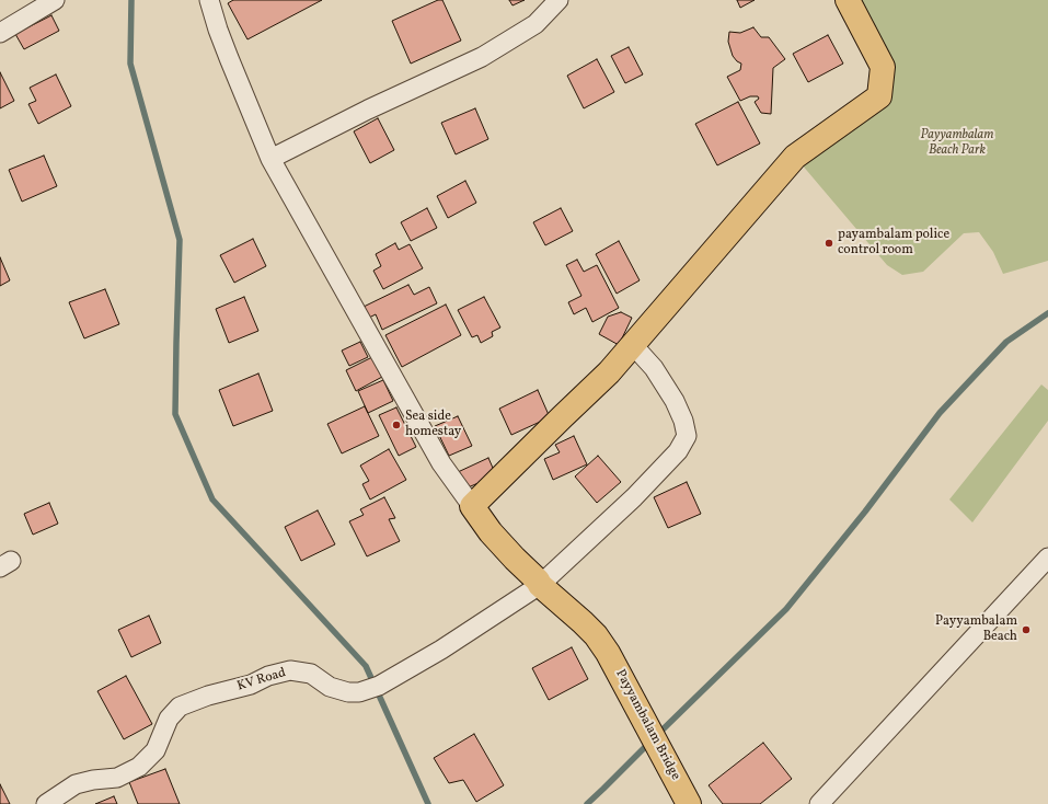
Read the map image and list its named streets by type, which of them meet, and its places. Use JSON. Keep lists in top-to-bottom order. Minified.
{"streets":{"main road":["Payyambalam Bridge"],"street":["KV Road"]},"crossings":[["KV Road","Payyambalam Bridge"]],"parks":["Payyambalam Beach Park"],"places":["payambalam police control room","Sea side homestay","Payyambalam Beach"]}
